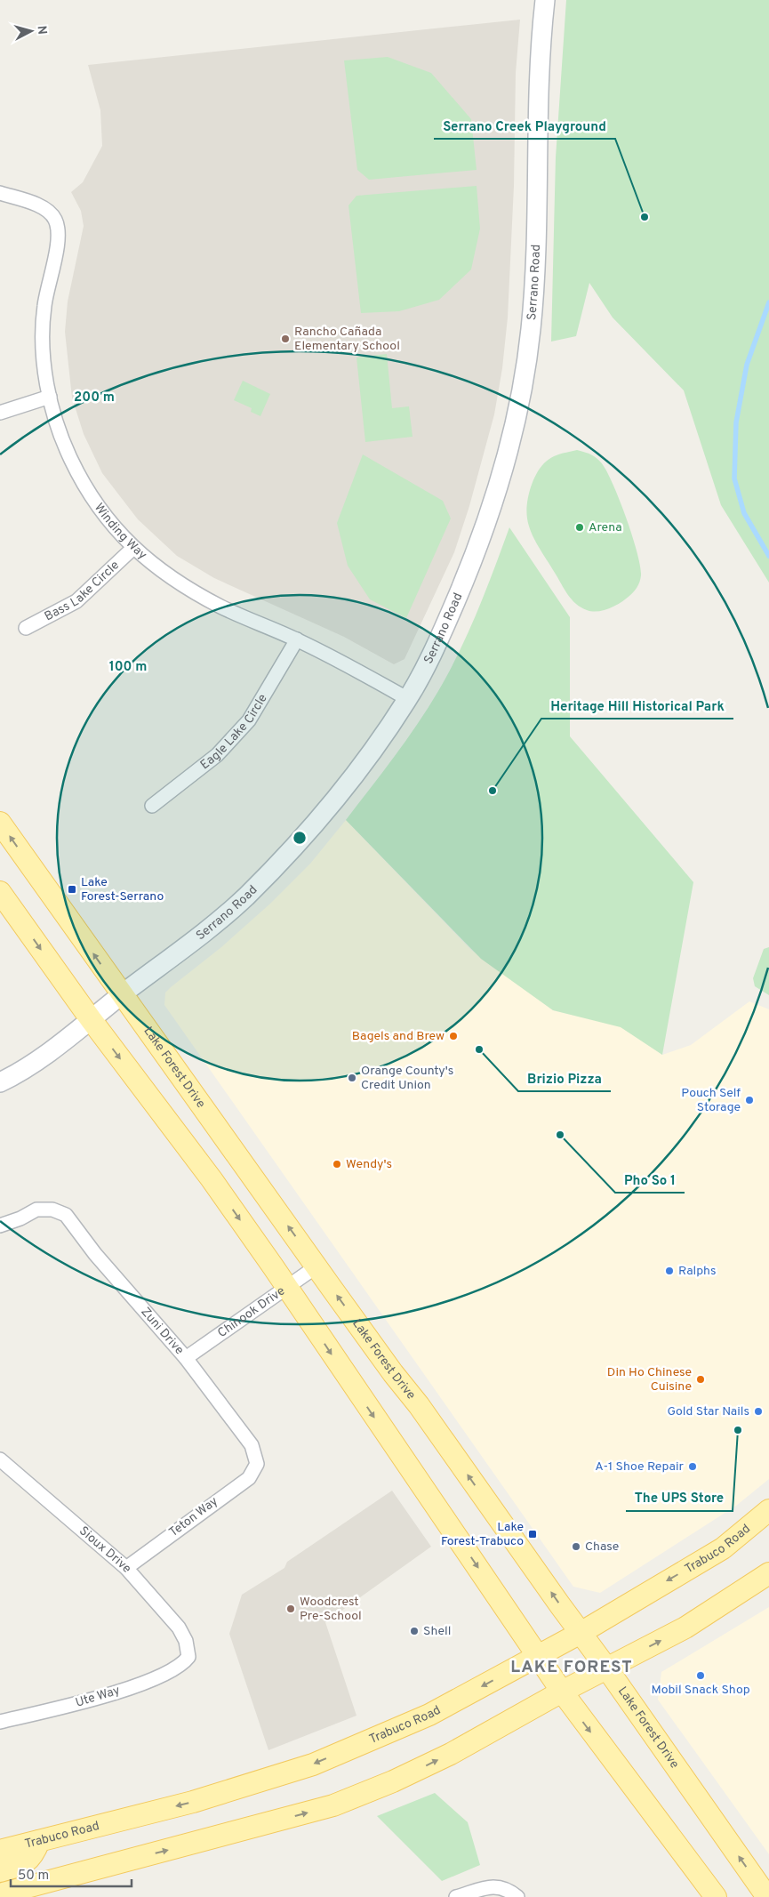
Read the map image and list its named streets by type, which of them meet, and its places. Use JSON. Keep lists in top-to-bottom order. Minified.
{"streets":{"main road":["Lake Forest Drive","Trabuco Road"],"street":["Serrano Road","Winding Way","Bass Lake Circle","Eagle Lake Circle","Chinook Drive","Zuni Drive","Teton Way","Sioux Drive","Ute Way"]},"crossings":[["Serrano Road","Winding Way"],["Serrano Road","Lake Forest Drive"],["Winding Way","Bass Lake Circle"],["Winding Way","Eagle Lake Circle"],["Lake Forest Drive","Chinook Drive"],["Lake Forest Drive","Trabuco Road"],["Chinook Drive","Zuni Drive"],["Zuni Drive","Teton Way"],["Teton Way","Sioux Drive"],["Sioux Drive","Ute Way"]],"districts":["LAKE FOREST"],"places":{"other":["Serrano Creek Playground","Rancho Cañada Elementary School","Arena","Heritage Hill Historical Park","Bagels and Brew","Brizio Pizza","Orange County's Credit Union","Pouch Self Storage","Pho So 1","Wendy's","Ralphs","Din Ho Chinese Cuisine","Gold Star Nails","The UPS Store","A-1 Shoe Repair","Chase","Woodcrest Pre-School","Shell","Mobil Snack Shop"],"transit":["Lake Forest-Serrano","Lake Forest-Trabuco"]},"scale_bar":"50 m","north":"right","rings":["200 m","100 m"]}
